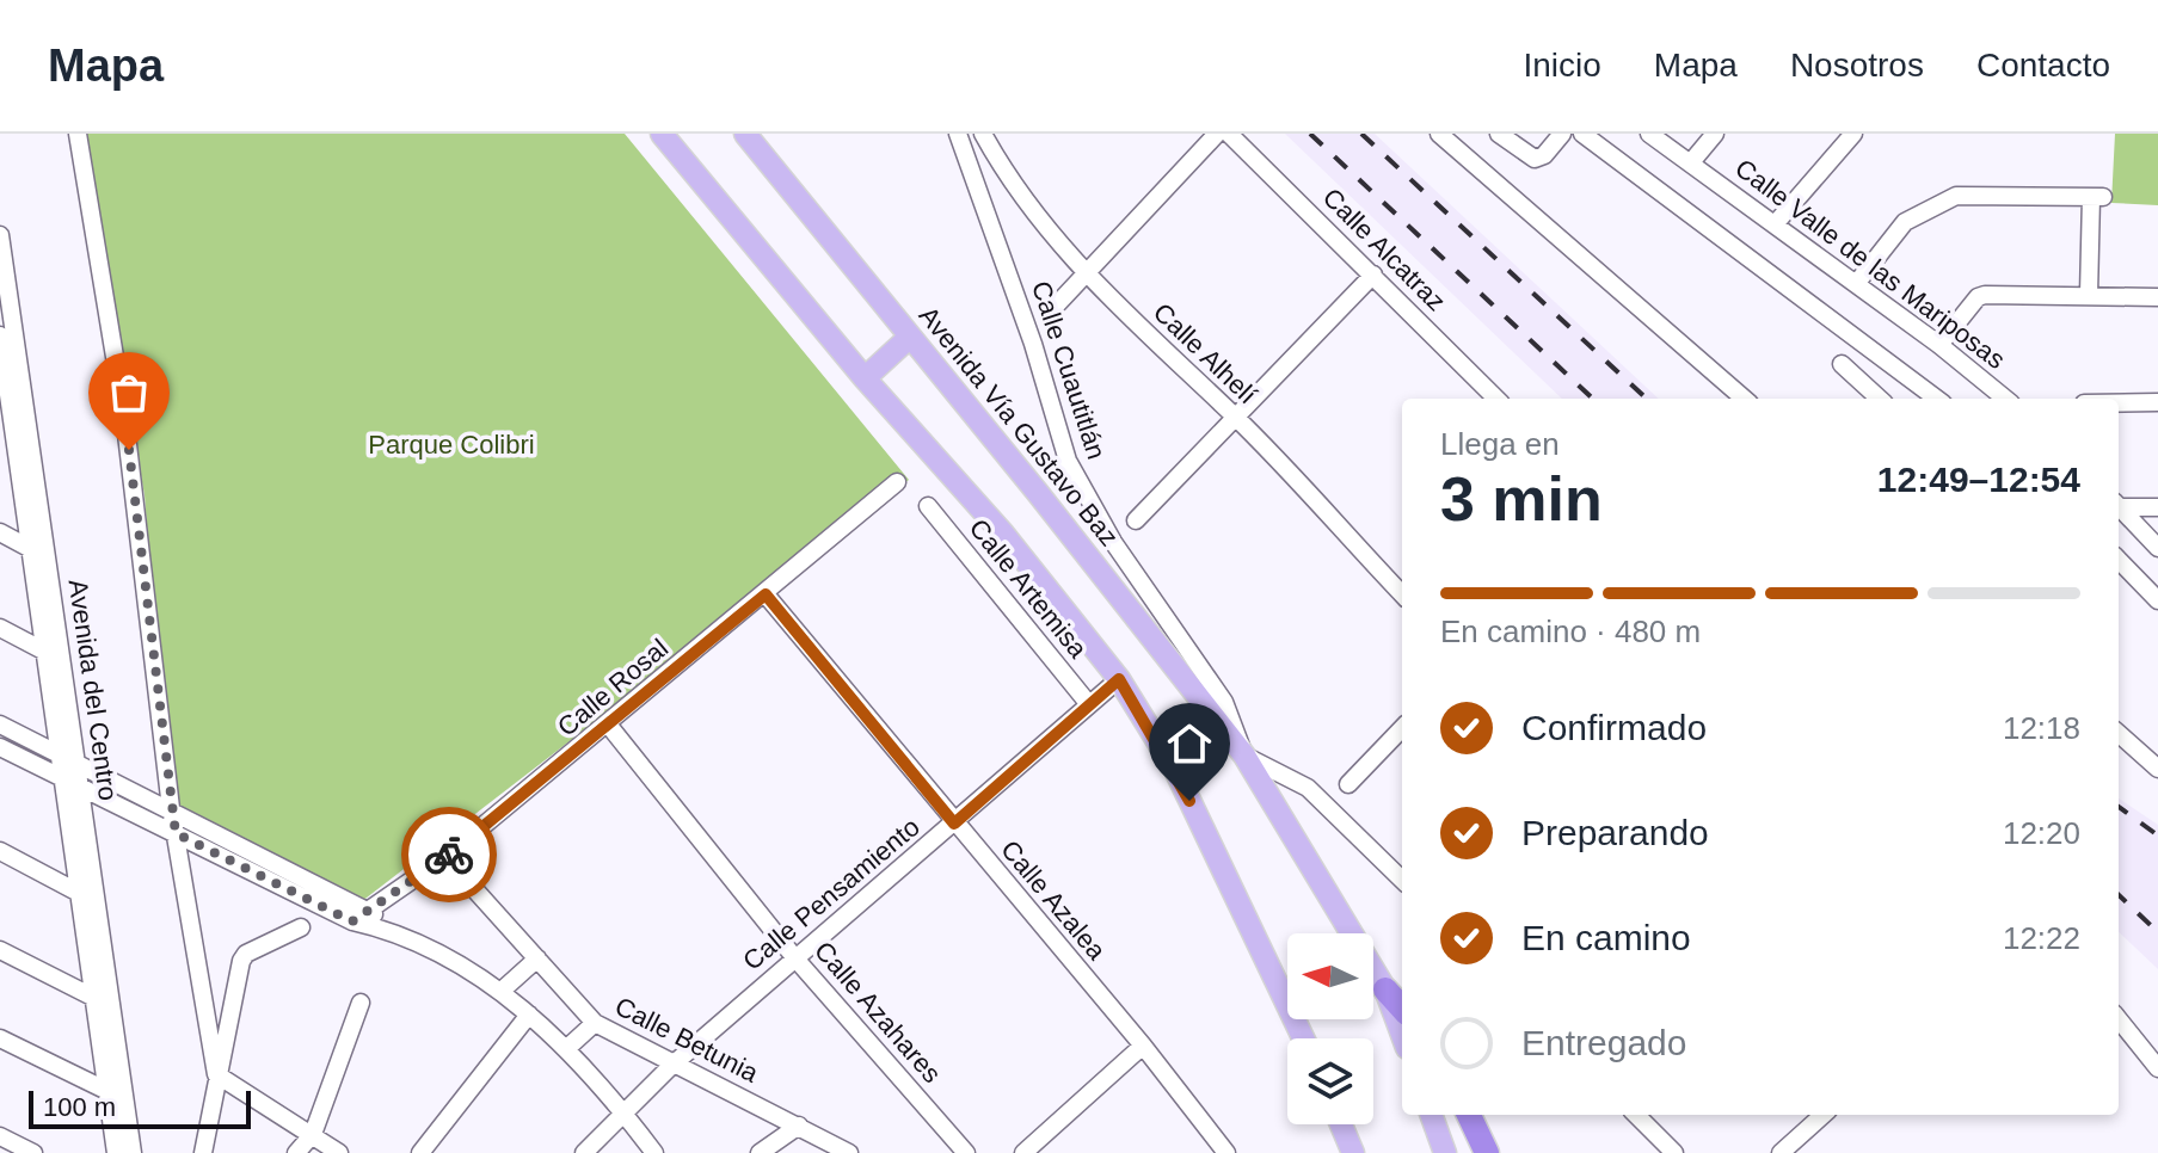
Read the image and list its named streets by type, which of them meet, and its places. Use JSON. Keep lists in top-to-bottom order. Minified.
{"streets":{"main road":["Avenida Vía Gustavo Baz"],"street":["Calle Alcatraz","Calle Valle de las Mariposas","Calle Alhelí","Calle Cuautitlán","Calle Artemisa","Calle Rosal","Avenida del Centro","Calle Pensamiento","Calle Azalea","Calle Azahares","Calle Betunia"]},"crossings":[["Calle Cuautitlán","Avenida Vía Gustavo Baz"],["Calle Artemisa","Calle Pensamiento"],["Calle Rosal","Calle Azalea"],["Calle Rosal","Calle Azahares"],["Calle Rosal","Calle Betunia"],["Calle Pensamiento","Calle Azalea"],["Calle Pensamiento","Calle Azahares"],["Calle Pensamiento","Calle Betunia"]],"parks":["Parque Colibri"],"scale_bar":"100 m","north":"left","page":{"header":"Mapa","nav":["Inicio","Mapa","Nosotros","Contacto"],"heading":["3 min","Llega en","12:49–12:54"],"bar":"En camino · 480 m","list":[["Confirmado","12:18"],["Preparando","12:20"],["En camino","12:22"],"Entregado"],"scale":"100 m"}}
